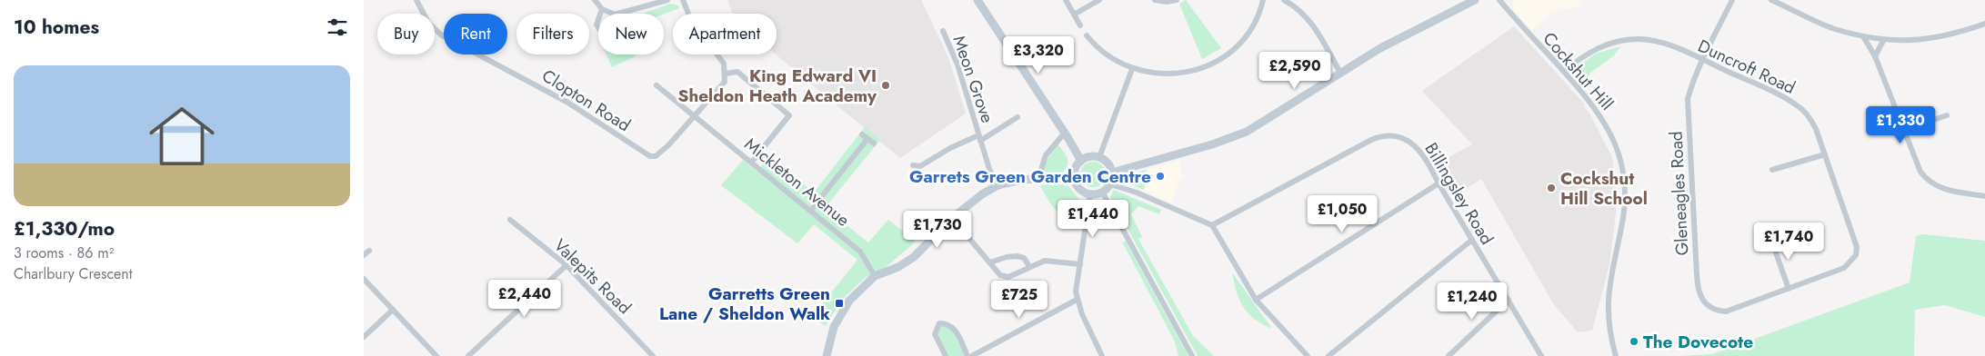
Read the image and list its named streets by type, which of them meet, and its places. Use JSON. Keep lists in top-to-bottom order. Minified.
{"streets":{"street":["Duncroft Road","Cockshut Hill","Meon Grove","Clopton Road","Mickleton Avenue","Billingsley Road","Gleneagles Road","Valepits Road"]},"crossings":[["Duncroft Road","Cockshut Hill"],["Duncroft Road","Gleneagles Road"],["Clopton Road","Mickleton Avenue"]],"places":{"other":["King Edward VI Sheldon Heath Academy","Garrets Green Garden Centre","Cockshut Hill School","The Dovecote"],"transit":["Garretts Green Lane / Sheldon Walk"]},"page":{"heading":"10 homes","chip":["Buy","Rent","Filters","New","Apartment"],"price":["£3,320","£2,590","£1,330","£1,050","£1,440","£1,730","£1,740","£2,440","£725","£1,240"],"list":[{"name":"£1,330/mo","note":"3 rooms · 86 m² · Charlbury Crescent"}]}}
